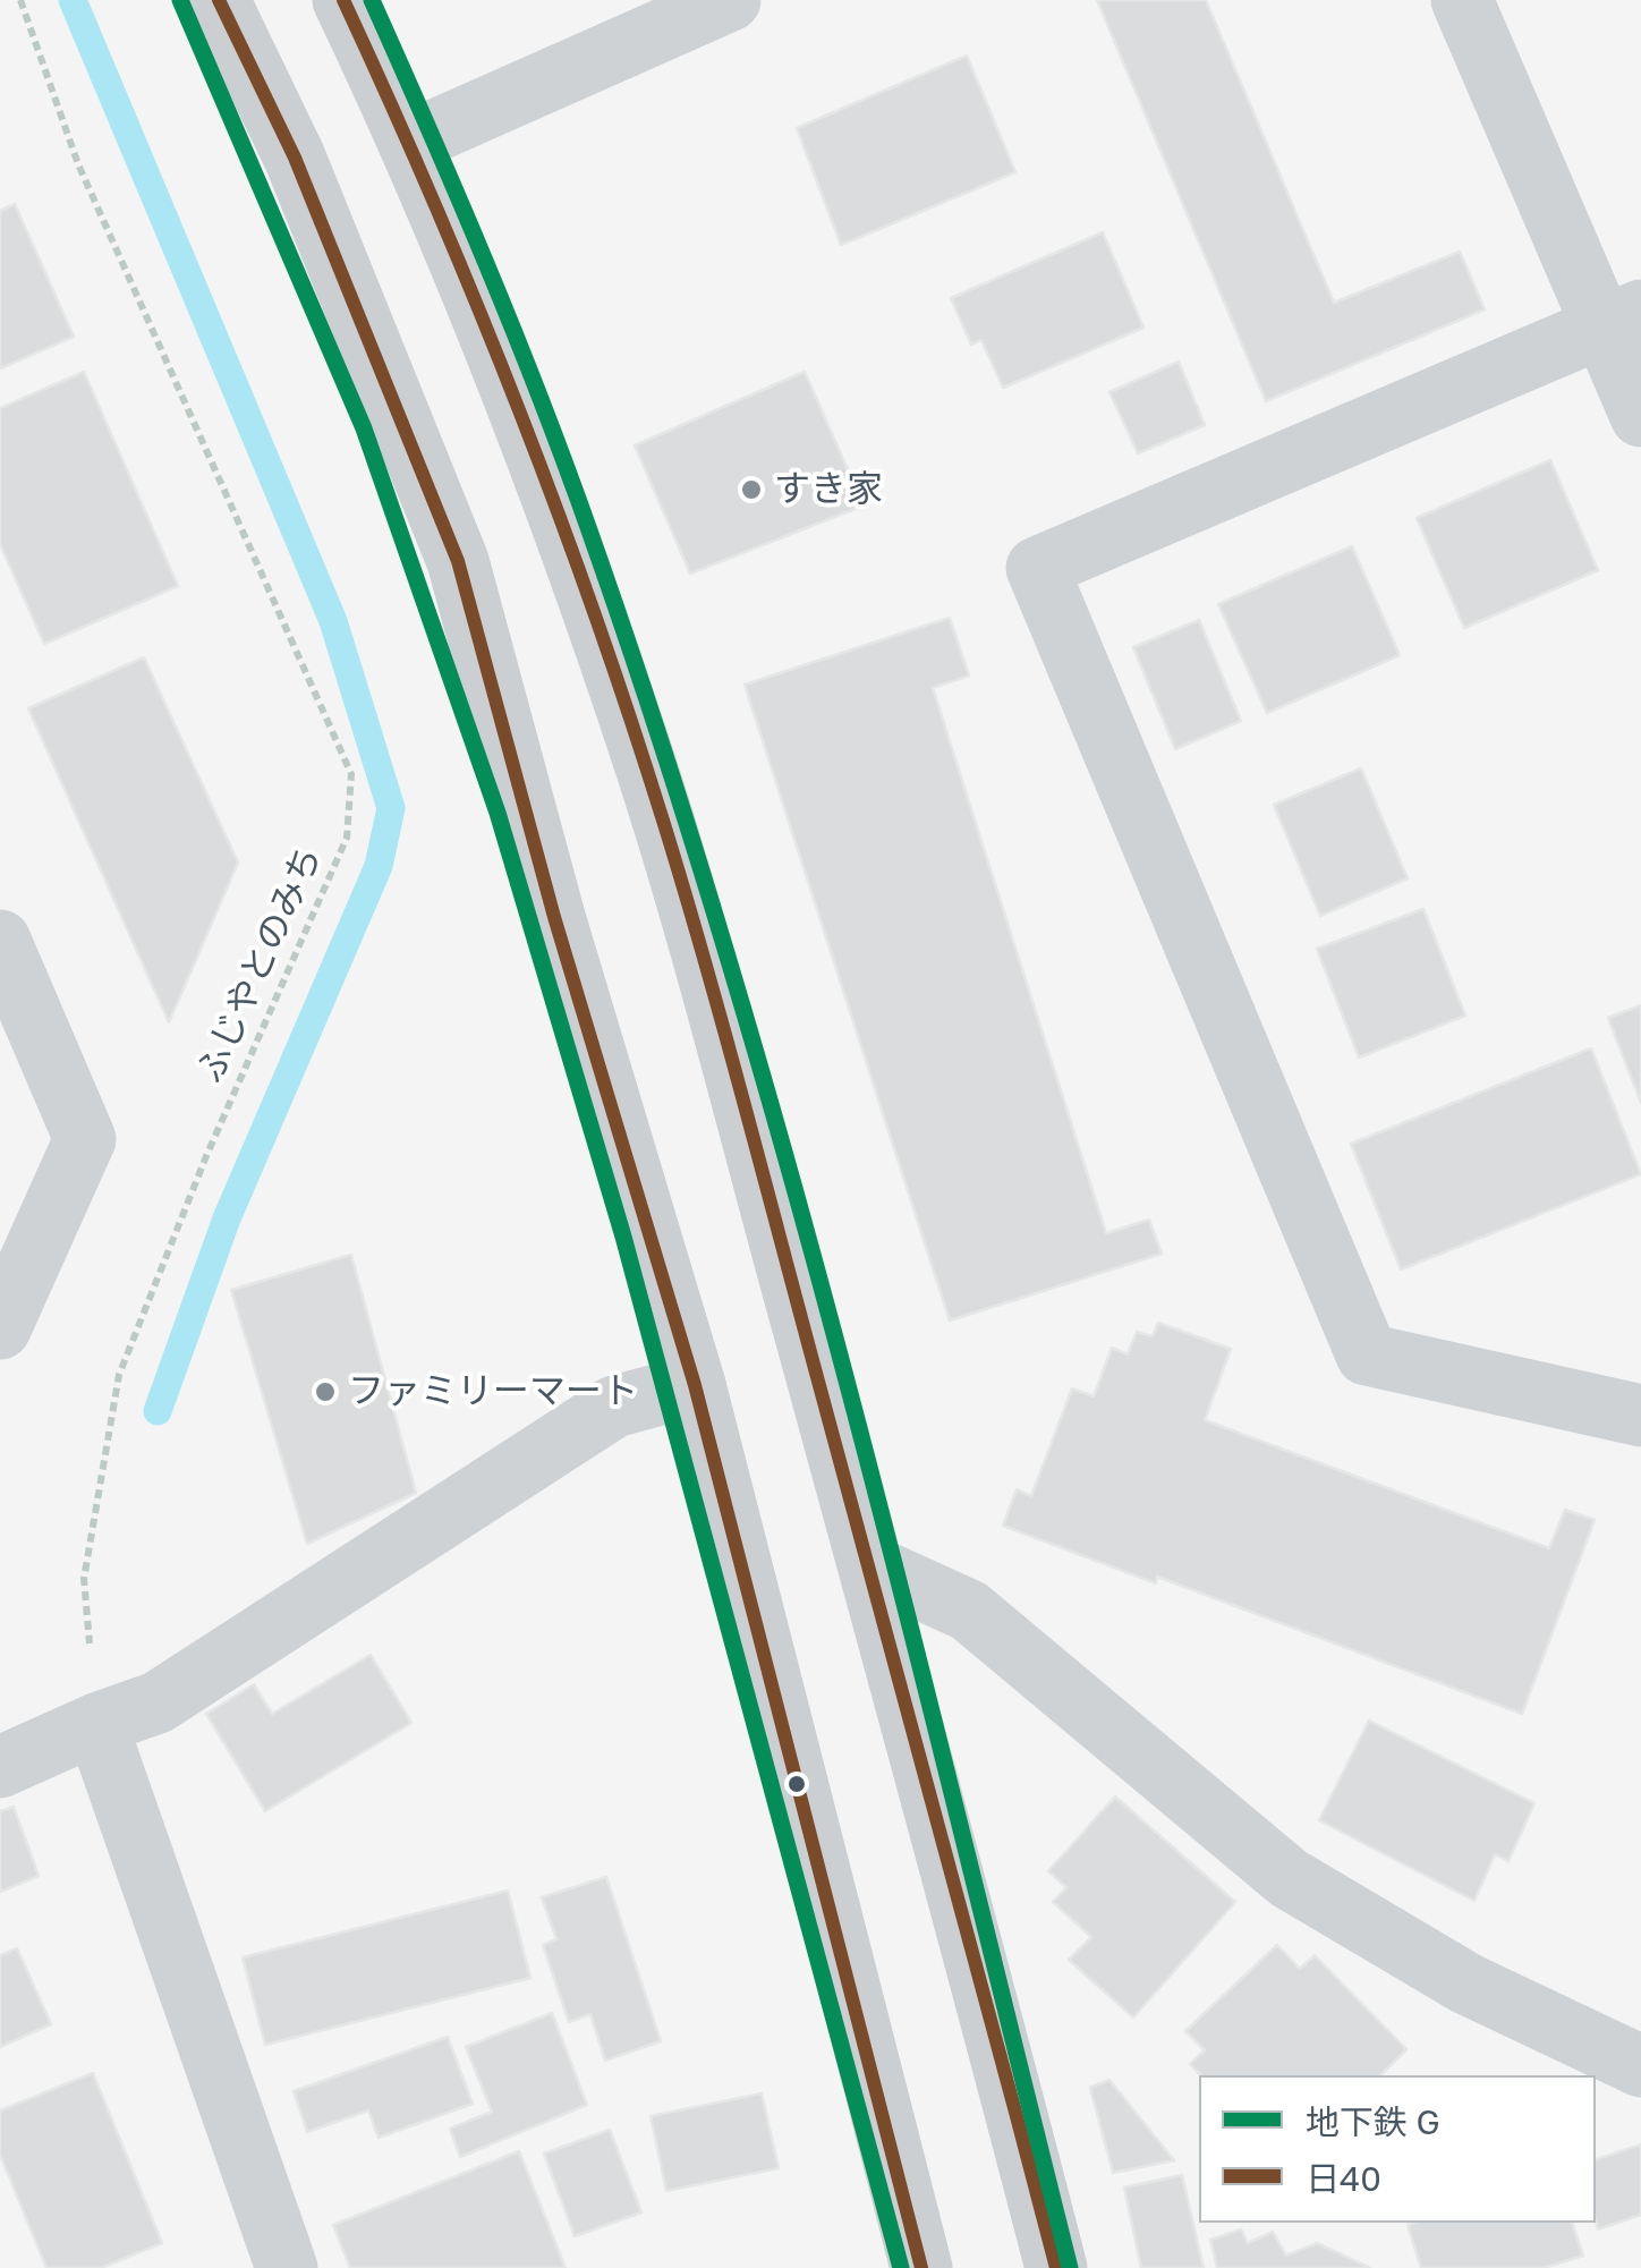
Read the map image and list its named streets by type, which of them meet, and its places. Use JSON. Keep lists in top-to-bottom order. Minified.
{"streets":{"path":["ふじやとのみち"]},"places":["すき家","ファミリーマート"],"lines":["metro line G","transit line 日40"],"legend":["地下鉄 G","日40"]}
